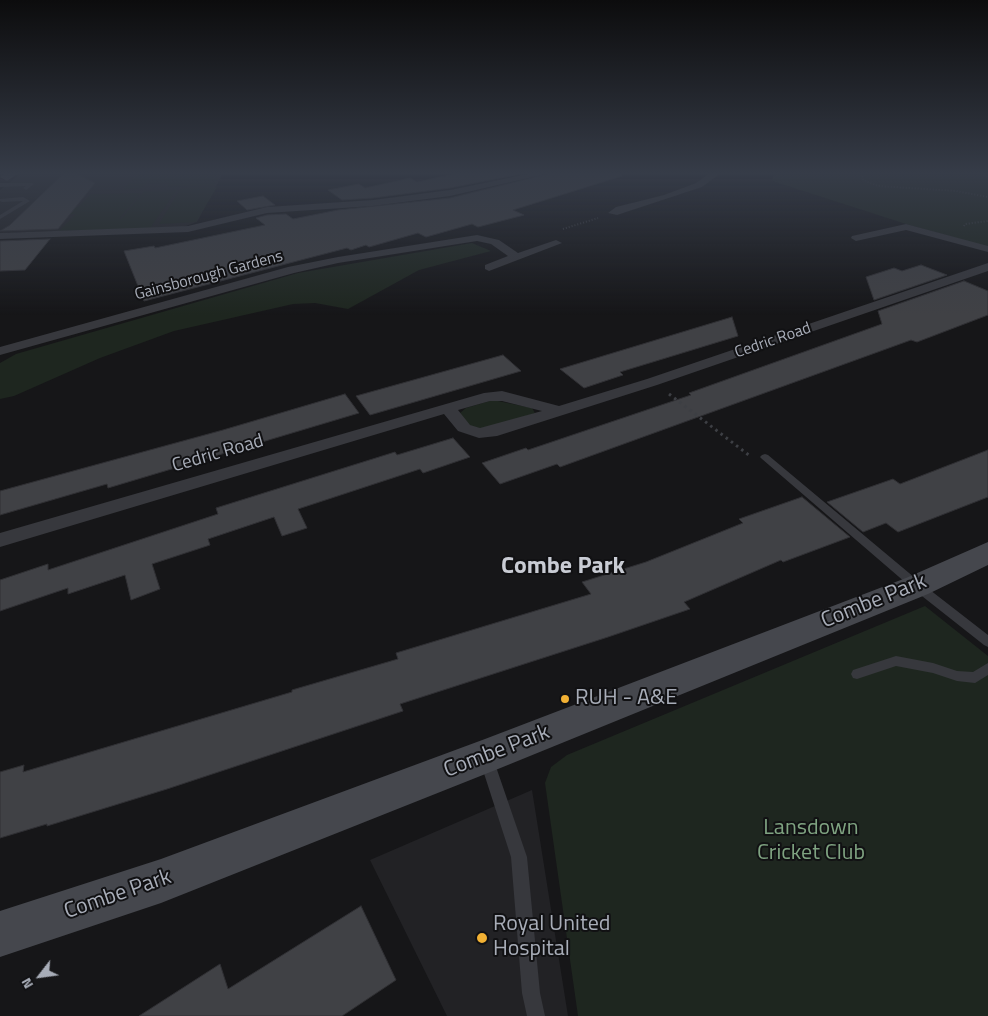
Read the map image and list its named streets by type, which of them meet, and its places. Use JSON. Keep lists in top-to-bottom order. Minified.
{"streets":{"street":["Gainsborough Gardens","Cedric Road","Combe Park"]},"districts":["Combe Park"],"parks":["Lansdown Cricket Club"],"places":["RUH - A&E","Royal United Hospital"],"north":"bottom left"}
